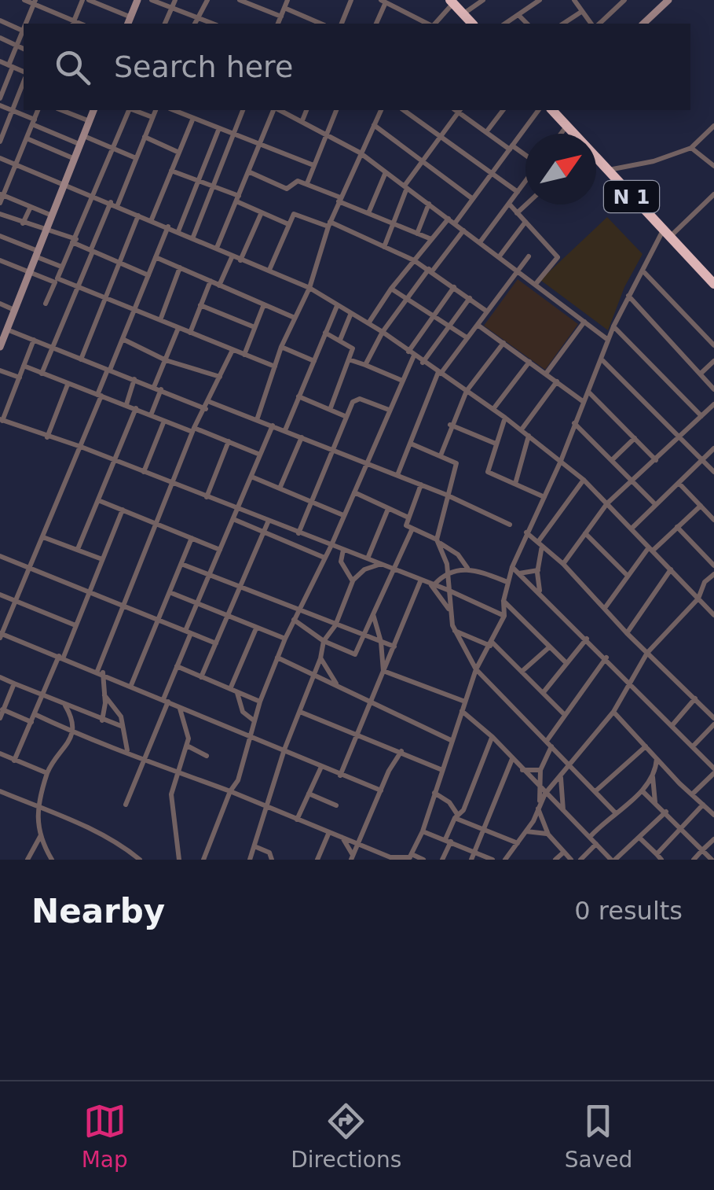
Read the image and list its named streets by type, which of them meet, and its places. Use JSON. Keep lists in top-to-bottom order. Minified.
{"streets":{"highway":["N 1"]},"north":"top right","page":{"search":"Search here","heading":["Nearby","0 results"],"nav":["Map","Directions","Saved"]}}
